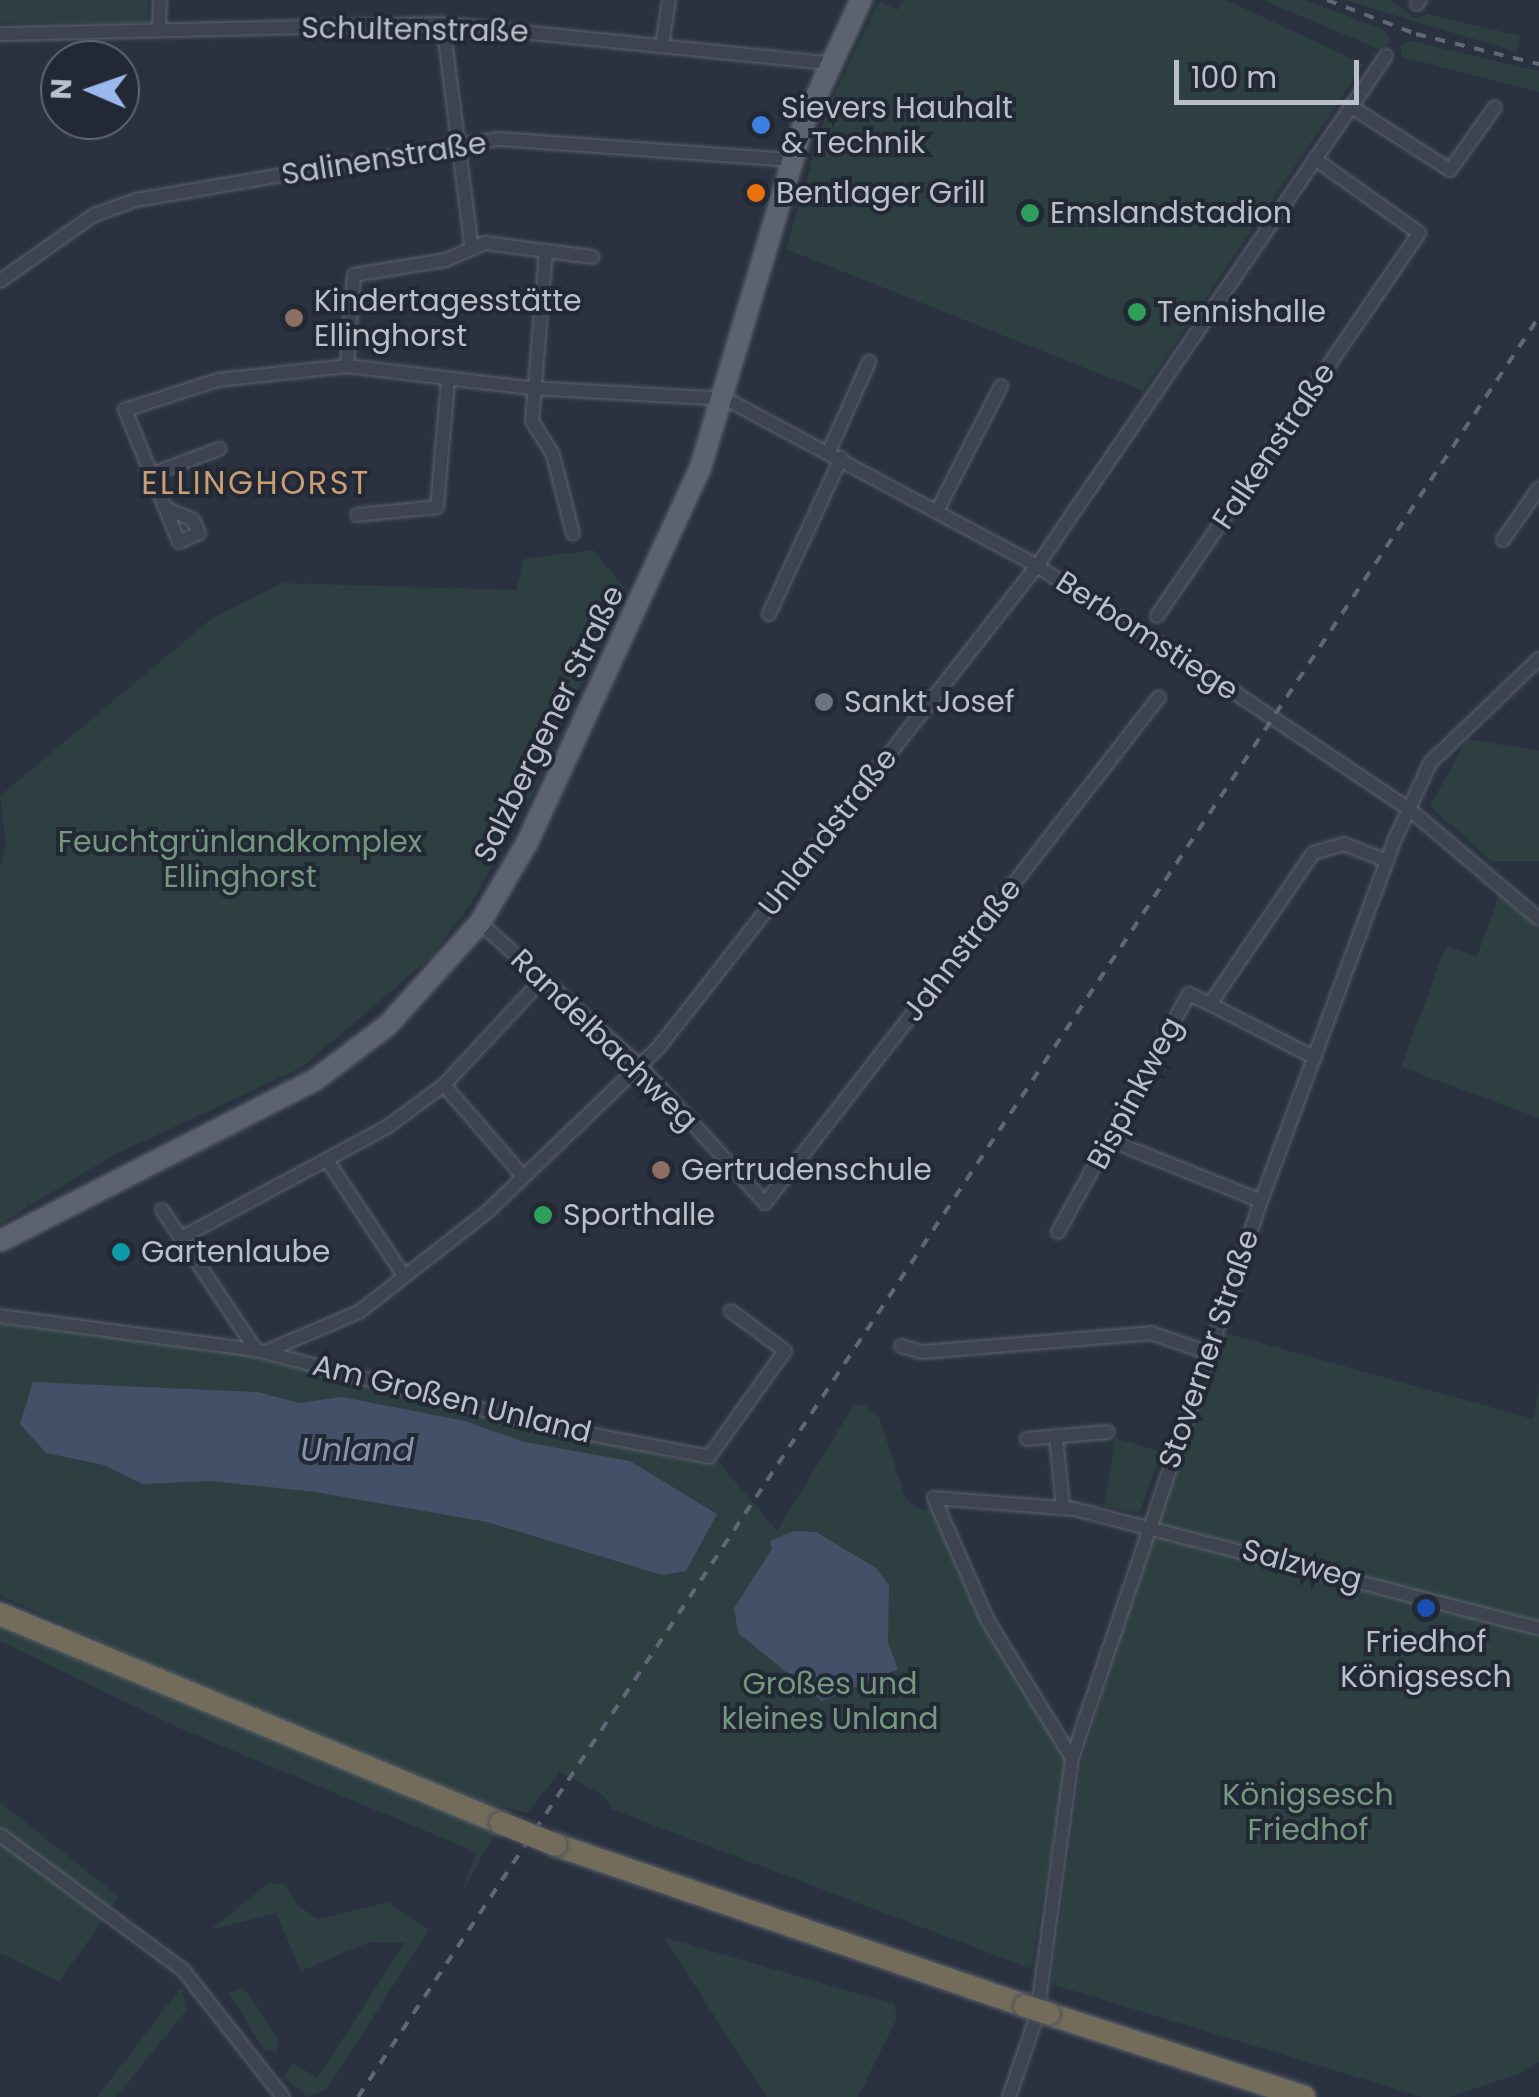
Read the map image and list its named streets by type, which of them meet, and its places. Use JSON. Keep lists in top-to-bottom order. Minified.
{"streets":{"main road":["Salzbergener Straße"],"street":["Schultenstraße","Salinenstraße","Falkenstraße","Berbomstiege","Unlandstraße","Jahnstraße","Randelbachweg","Bispinkweg","Stoverner Straße","Am Großen Unland","Salzweg"]},"crossings":[["Schultenstraße","Salzbergener Straße"],["Salinenstraße","Salzbergener Straße"],["Falkenstraße","Unlandstraße"],["Berbomstiege","Salzbergener Straße"],["Berbomstiege","Unlandstraße"],["Berbomstiege","Stoverner Straße"],["Salzbergener Straße","Randelbachweg"],["Unlandstraße","Randelbachweg"],["Unlandstraße","Am Großen Unland"],["Jahnstraße","Randelbachweg"],["Bispinkweg","Stoverner Straße"],["Stoverner Straße","Salzweg"]],"districts":["ELLINGHORST"],"water":["Unland"],"parks":["Feuchtgrünlandkomplex Ellinghorst","Großes und kleines Unland","Königsesch Friedhof"],"places":["Sievers Hauhalt & Technik","Bentlager Grill","Emslandstadion","Tennishalle","Kindertagesstätte Ellinghorst","Sankt Josef","Gertrudenschule","Sporthalle","Gartenlaube","Friedhof Königsesch"],"scale_bar":"100 m","north":"left"}
